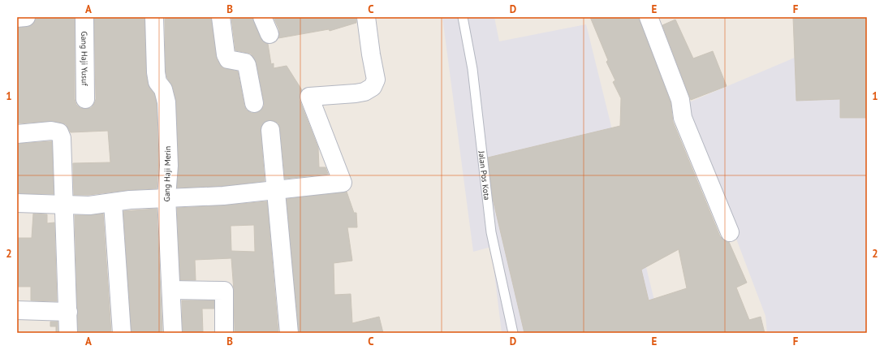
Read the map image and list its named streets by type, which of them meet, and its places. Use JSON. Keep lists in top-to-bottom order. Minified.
{"streets":{"street":["Gang Haji Yusuf","Gang Haji Merin"],"lane":["Jalan Pos Kota"]},"grid":{"columns":["A","B","C","D","E","F"],"rows":["1","2"]}}
